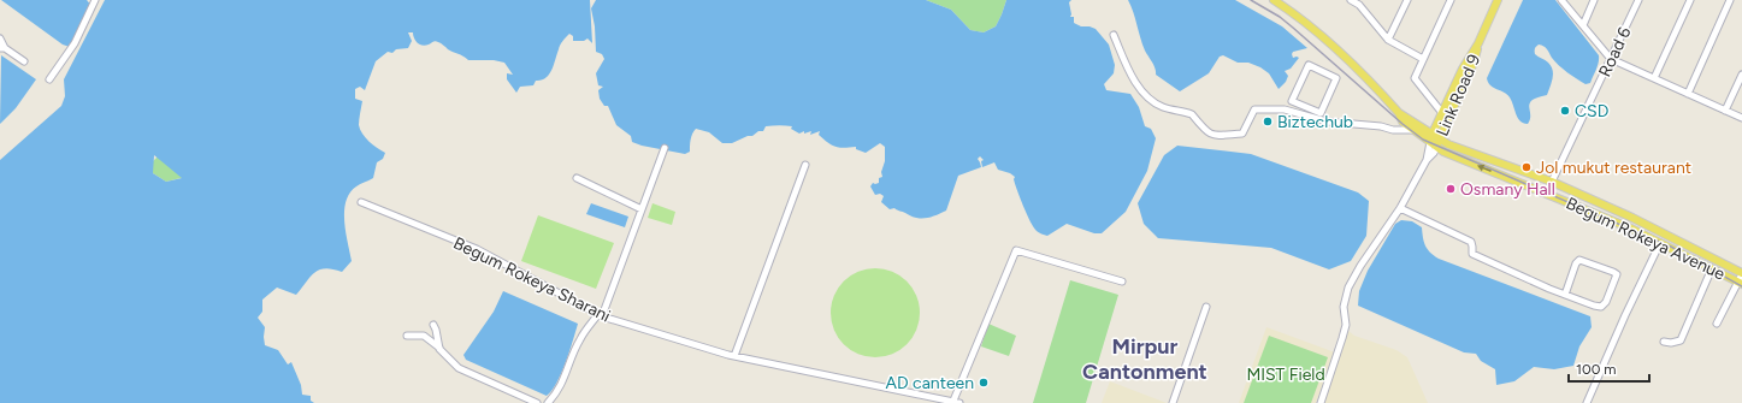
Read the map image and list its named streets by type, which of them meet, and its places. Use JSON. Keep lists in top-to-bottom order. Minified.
{"streets":{"main road":["Link Road 9","Begum Rokeya Avenue"],"street":["Road 6","Begum Rokeya Sharani"]},"crossings":[["Road 6","Begum Rokeya Avenue"],["Link Road 9","Begum Rokeya Avenue"]],"districts":["Mirpur Cantonment"],"parks":["MIST Field"],"places":["CSD","Biztechub","Jol mukut restaurant","Osmany Hall","AD canteen"],"scale_bar":"100 m"}
